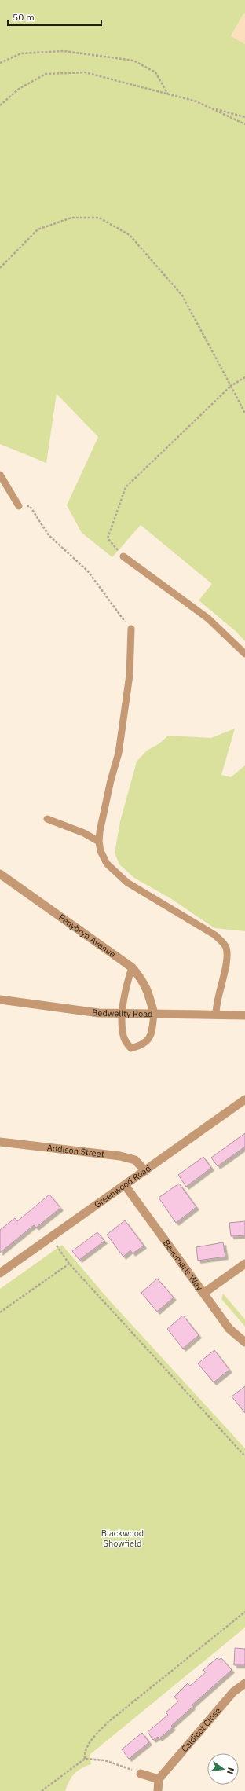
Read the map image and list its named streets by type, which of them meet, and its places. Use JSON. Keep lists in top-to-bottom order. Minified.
{"streets":{"street":["Penybryn Avenue","Bedwellty Road","Addison Street","Greenwood Road","Beaumaris Way","Caldicot Close"]},"crossings":[["Penybryn Avenue","Bedwellty Road"],["Addison Street","Greenwood Road"],["Greenwood Road","Beaumaris Way"]],"parks":["Blackwood Showfield"],"scale_bar":"50 m","north":"right"}
